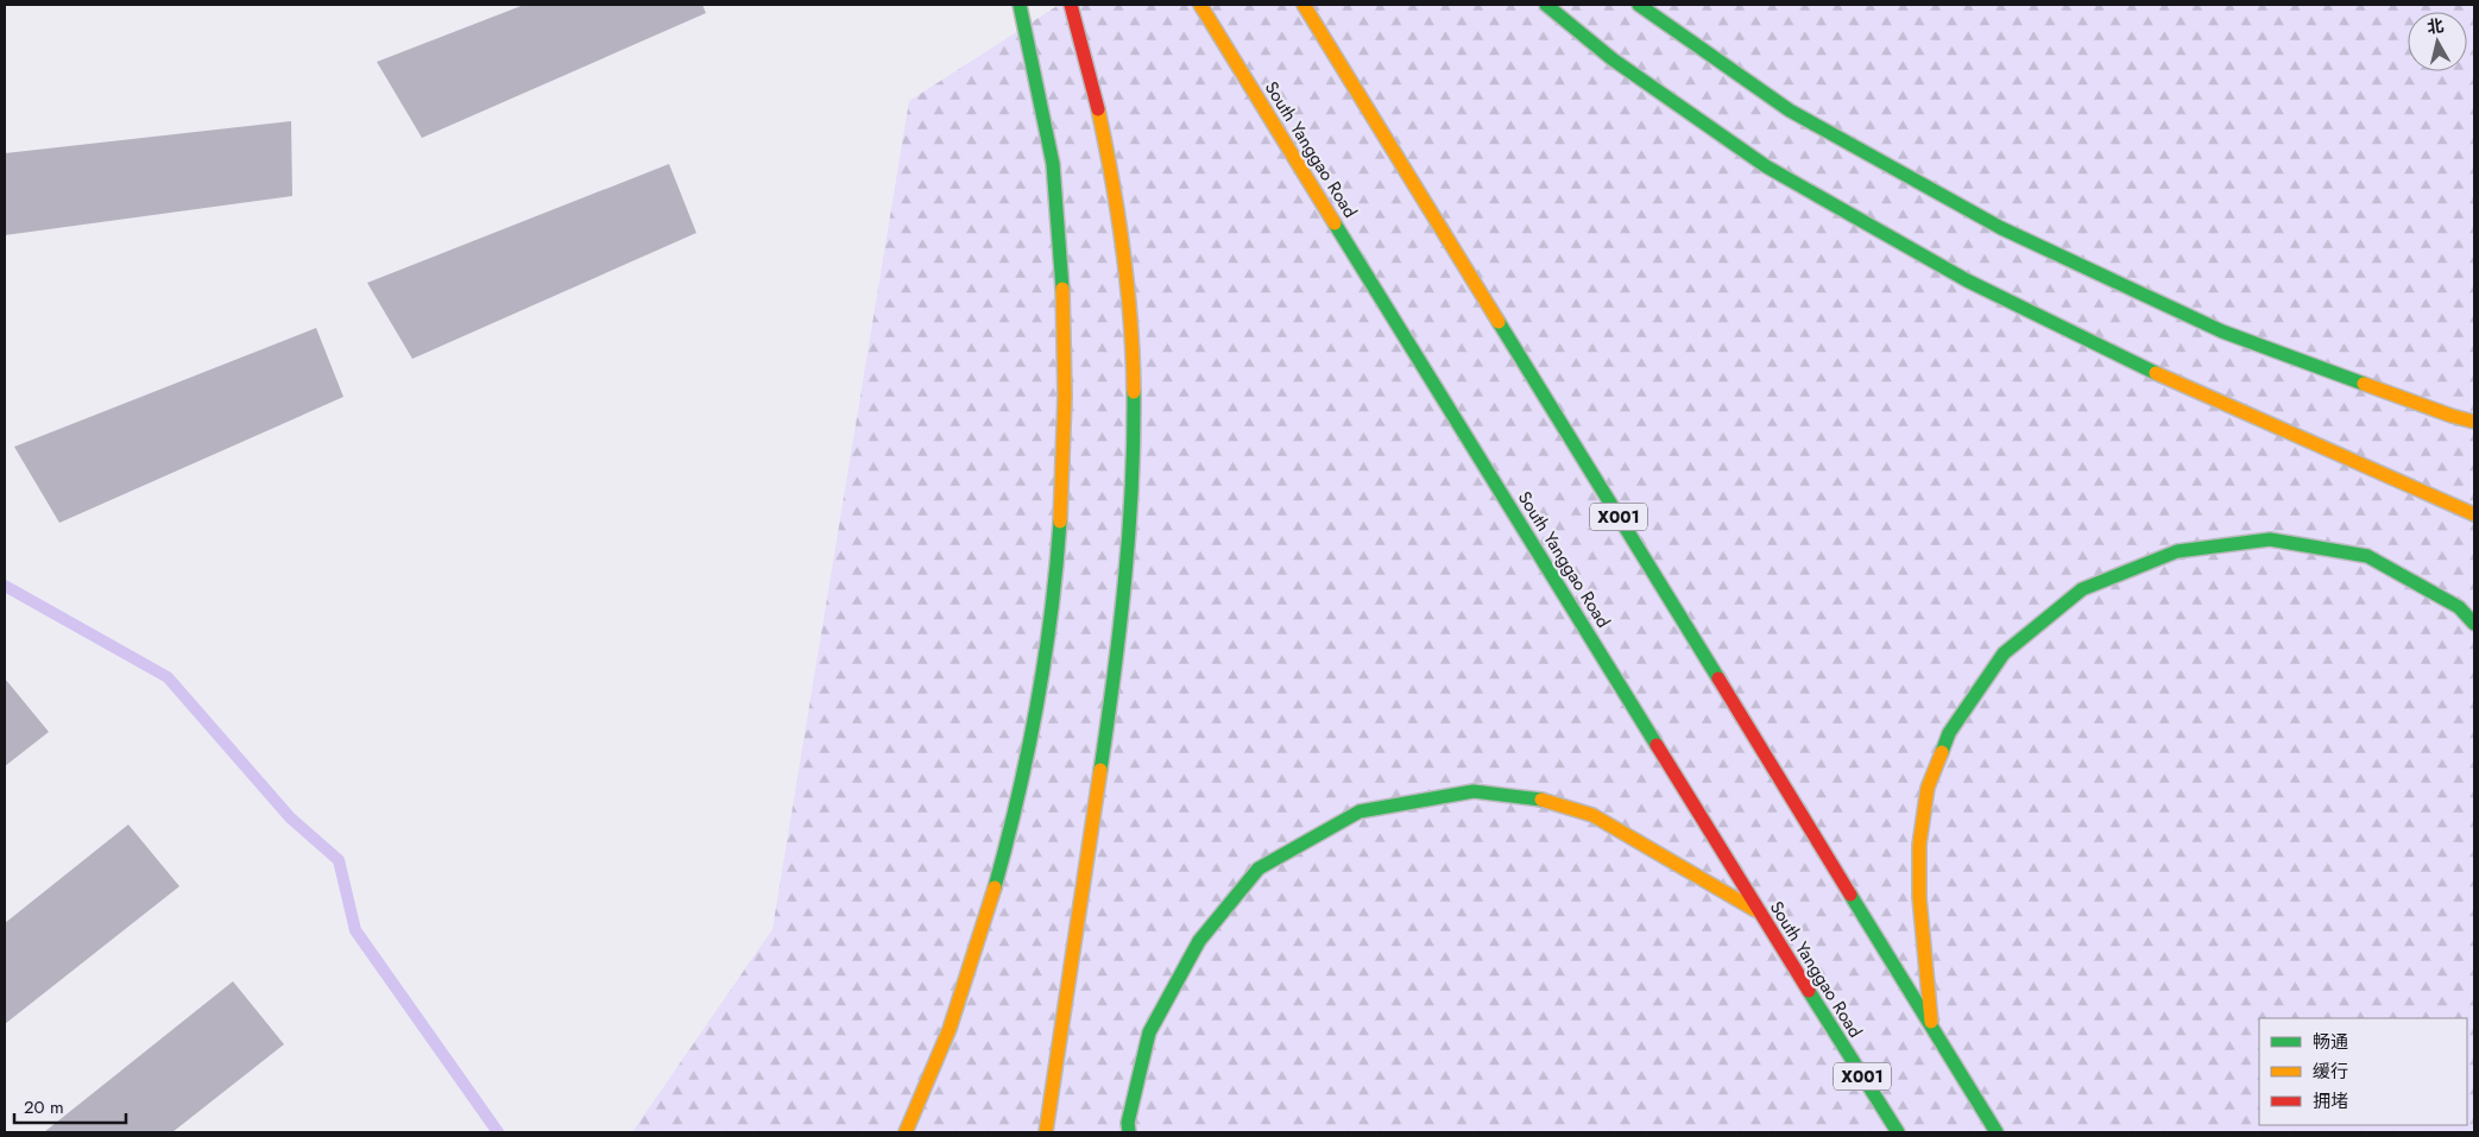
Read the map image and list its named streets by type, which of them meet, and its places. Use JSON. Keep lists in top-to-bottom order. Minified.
{"streets":{"highway":["South Yanggao Road","X001"]},"legend":["畅通","缓行","拥堵"],"scale_bar":"20 m","north":"top"}
